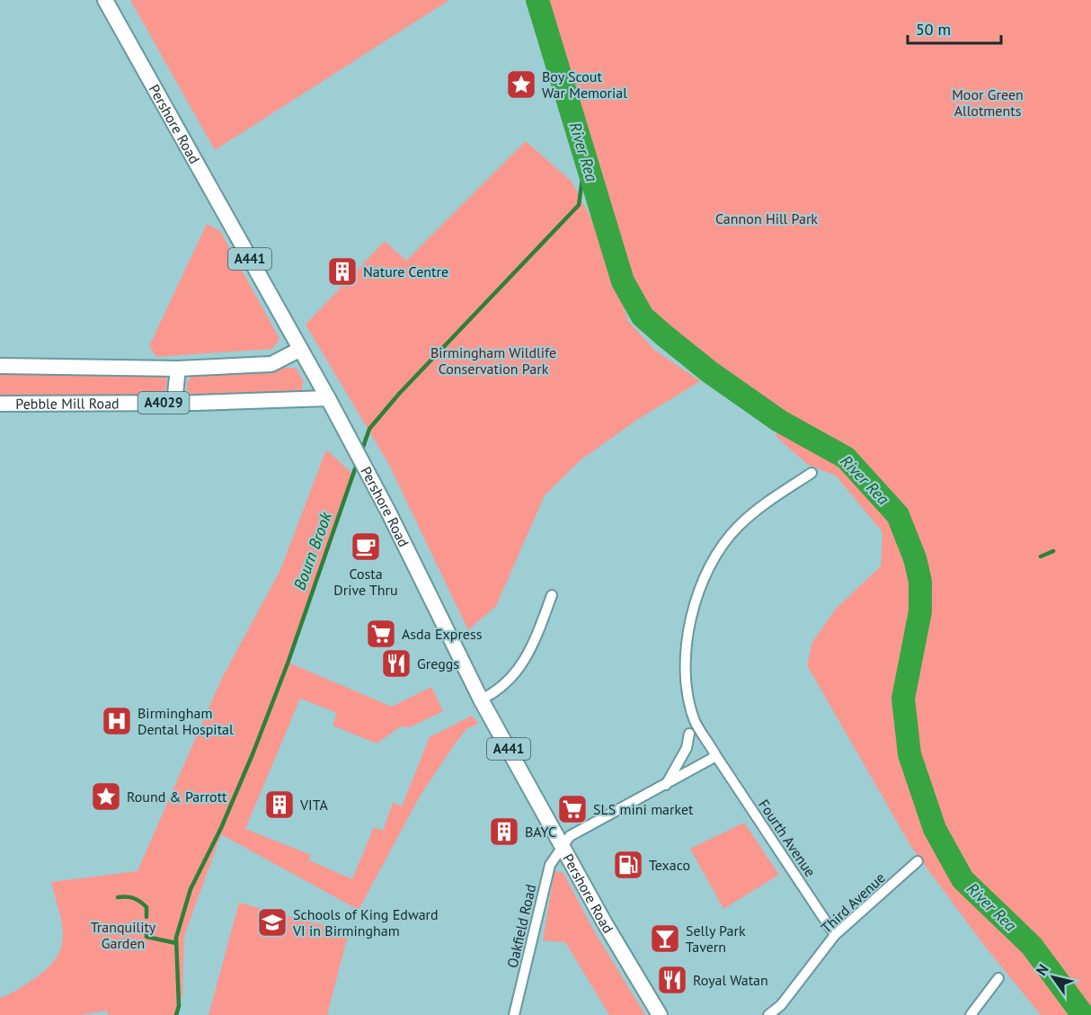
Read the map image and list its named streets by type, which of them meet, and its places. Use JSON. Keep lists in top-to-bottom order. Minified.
{"streets":{"main road":["Pershore Road","A441","A4029","Pebble Mill Road"],"street":["Fourth Avenue","Third Avenue","Oakfield Road"]},"crossings":[["Pershore Road","Pebble Mill Road"],["Pershore Road","Oakfield Road"],["Fourth Avenue","Third Avenue"]],"water":["River Rea","Bourn Brook"],"parks":["Moor Green Allotments","Cannon Hill Park","Birmingham Wildlife Conservation Park","Tranquility Garden"],"places":{"place":["Boy Scout War Memorial","Round & Parrott"],"building":["Nature Centre","VITA","BAYC"],"cafe":["Costa Drive Thru"],"supermarket":["Asda Express","SLS mini market"],"restaurant":["Greggs","Royal Watan"],"hospital":["Birmingham Dental Hospital"],"fuel station":["Texaco"],"school or university":["Schools of King Edward VI in Birmingham"],"bar":["Selly Park Tavern"]},"scale_bar":"50 m","north":"top left"}
